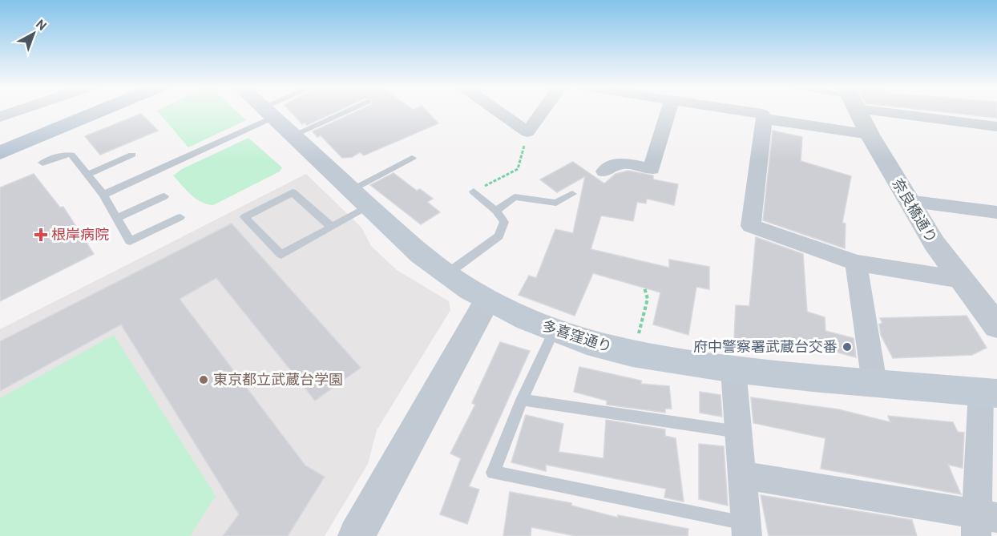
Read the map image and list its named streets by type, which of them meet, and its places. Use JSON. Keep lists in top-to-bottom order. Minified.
{"streets":{"main road":["多喜窪通り"],"street":["奈良橋通り"]},"places":{"health":["根岸病院"],"other":["府中警察署武蔵台交番","東京都立武蔵台学園"]},"north":"top right"}
